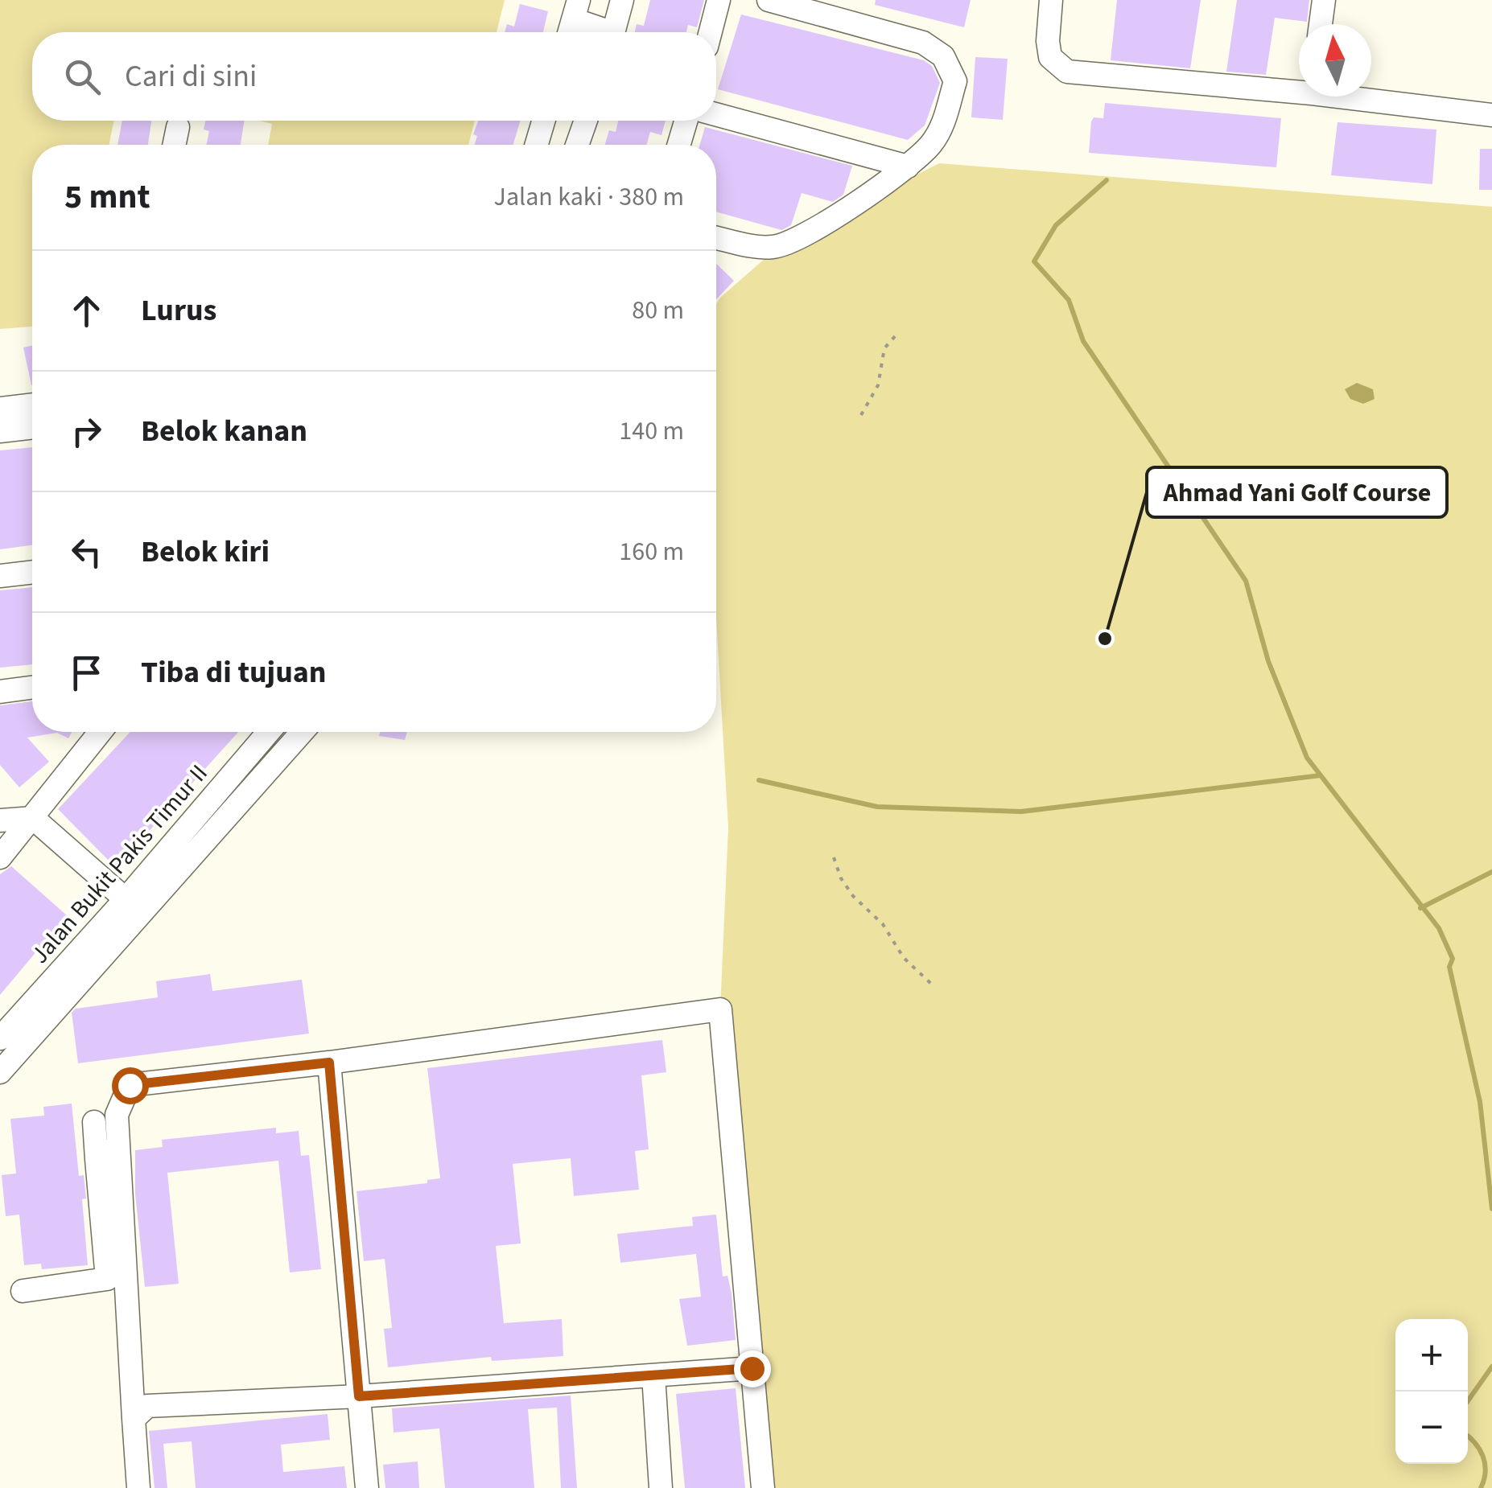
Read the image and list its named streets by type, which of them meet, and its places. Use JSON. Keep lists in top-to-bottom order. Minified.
{"streets":{"street":["Jalan Bukit Pakis Timur II"]},"places":["Ahmad Yani Golf Course"],"north":"top","page":{"search":"Cari di sini","heading":["5 mnt","Jalan kaki · 380 m"],"list":[["Lurus","80 m"],["Belok kanan","140 m"],["Belok kiri","160 m"],"Tiba di tujuan"],"map_buttons":["+","−"]}}
